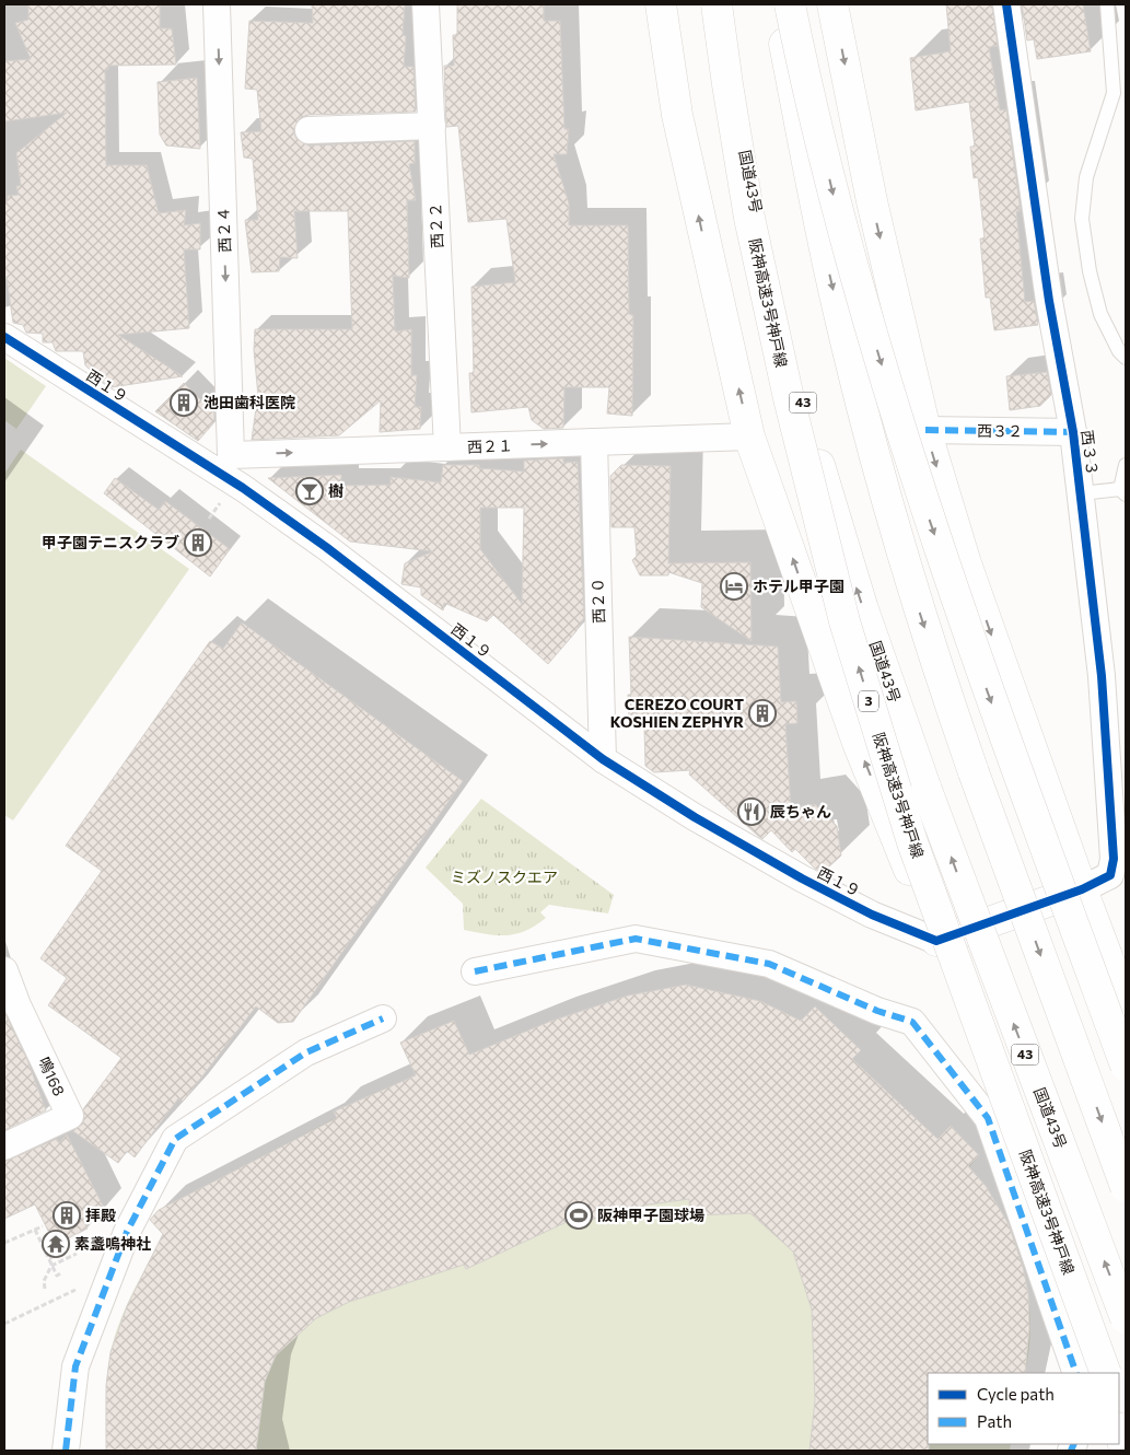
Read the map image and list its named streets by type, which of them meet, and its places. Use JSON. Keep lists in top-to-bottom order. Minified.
{"streets":{"main road":["国道43号","阪神高速3号神戸線","43","3"],"street":["西２２","西２４","西１９","西３２","西２１","西３３","西２０","鳴168"]},"crossings":[["国道43号","阪神高速3号神戸線"],["西２２","西２１"],["西２４","西１９"],["西２４","西２１"],["西１９","西２１"],["西１９","西２０"],["西３２","西３３"],["西２１","西２０"]],"one_way":["西２４","西２１"],"parks":["ミズノスクエア"],"places":{"building":["池田歯科医院","甲子園テニスクラブ","CEREZO COURT KOSHIEN ZEPHYR","拝殿"],"bar":["樹"],"hotel":["ホテル甲子園"],"restaurant":["辰ちゃん"],"sports":["阪神甲子園球場"],"temple":["素盞嗚神社"]},"legend":["Cycle path","Path"]}
